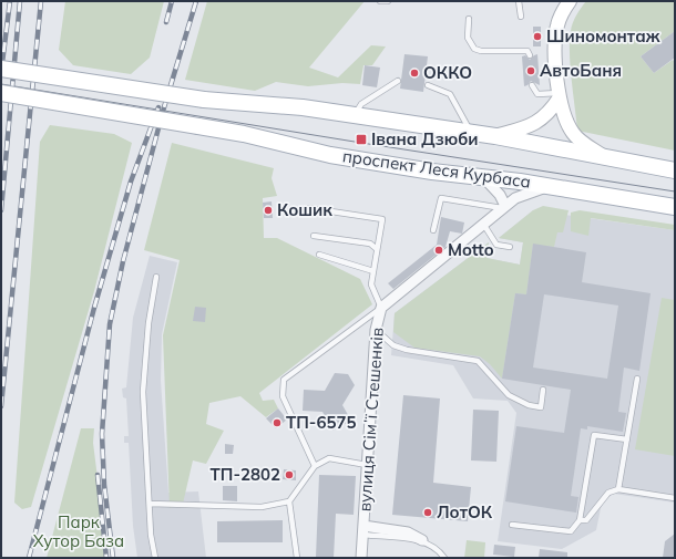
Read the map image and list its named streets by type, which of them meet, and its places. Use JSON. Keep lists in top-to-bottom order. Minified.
{"streets":{"main road":["проспект Леся Курбаса"],"street":["вулиця Сімʼї Стешенків"]},"crossings":[["проспект Леся Курбаса","вулиця Сімʼї Стешенків"]],"parks":["Парк Хутор База"],"places":{"other":["Шиномонтаж","АвтоБаня","ОККО","Кошик","Motto","ТП-6575","ТП-2802","ЛотОК"],"transit":["Івана Дзюби"]}}
